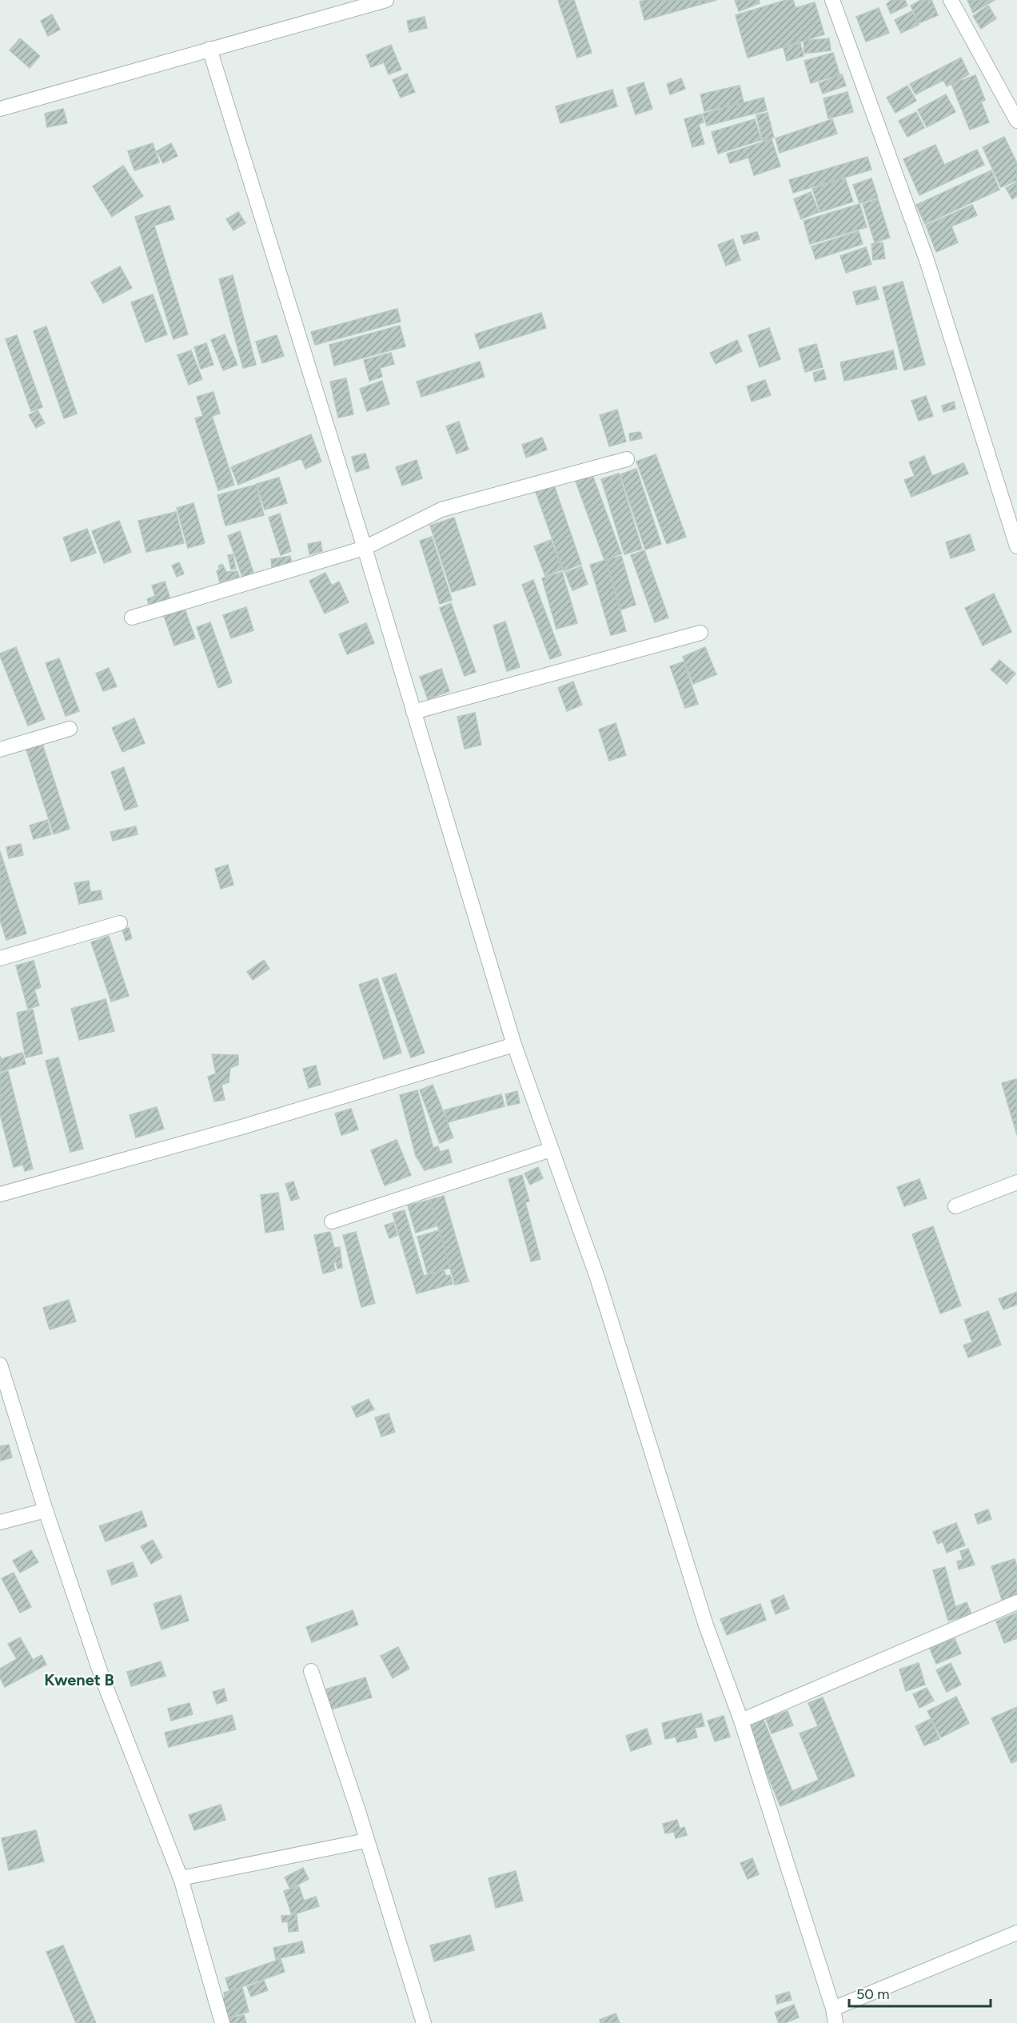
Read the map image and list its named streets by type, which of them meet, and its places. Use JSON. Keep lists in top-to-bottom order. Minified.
{"districts":["Kwenet B"],"scale_bar":"50 m"}
